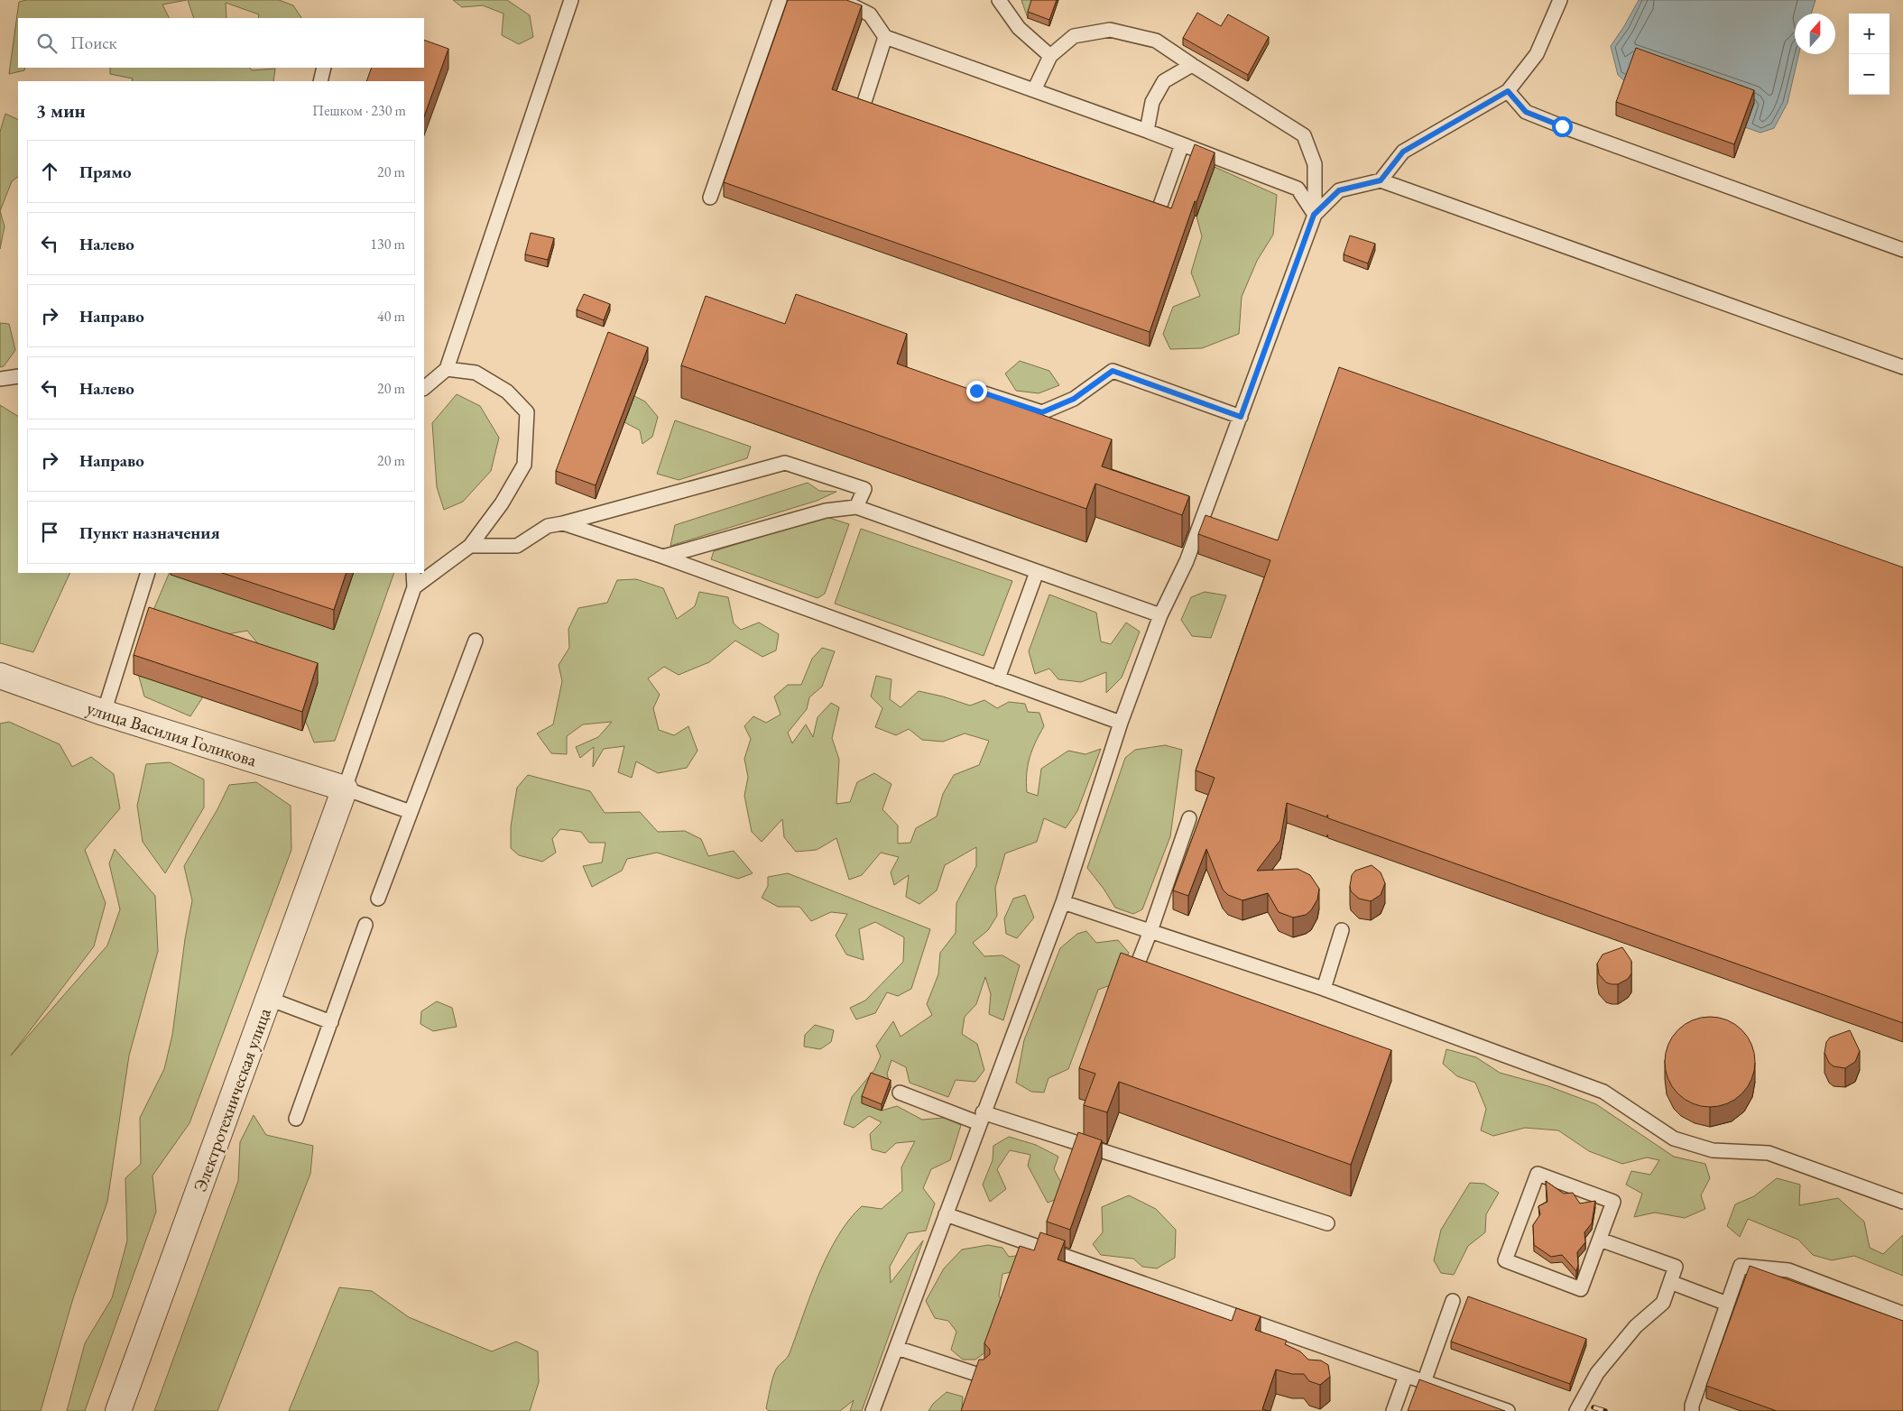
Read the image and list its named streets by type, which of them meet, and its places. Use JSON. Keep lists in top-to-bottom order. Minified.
{"streets":{"street":["улица Василия Голикова","Электротехническая улица"]},"crossings":[["улица Василия Голикова","Электротехническая улица"]],"north":"top","page":{"map_buttons":["+","−"],"search":"Поиск","heading":["3 мин","Пешком · 230 m"],"list":[["Прямо","20 m"],["Налево","130 m"],["Направо","40 m"],["Налево","20 m"],["Направо","20 m"],"Пункт назначения"]}}
